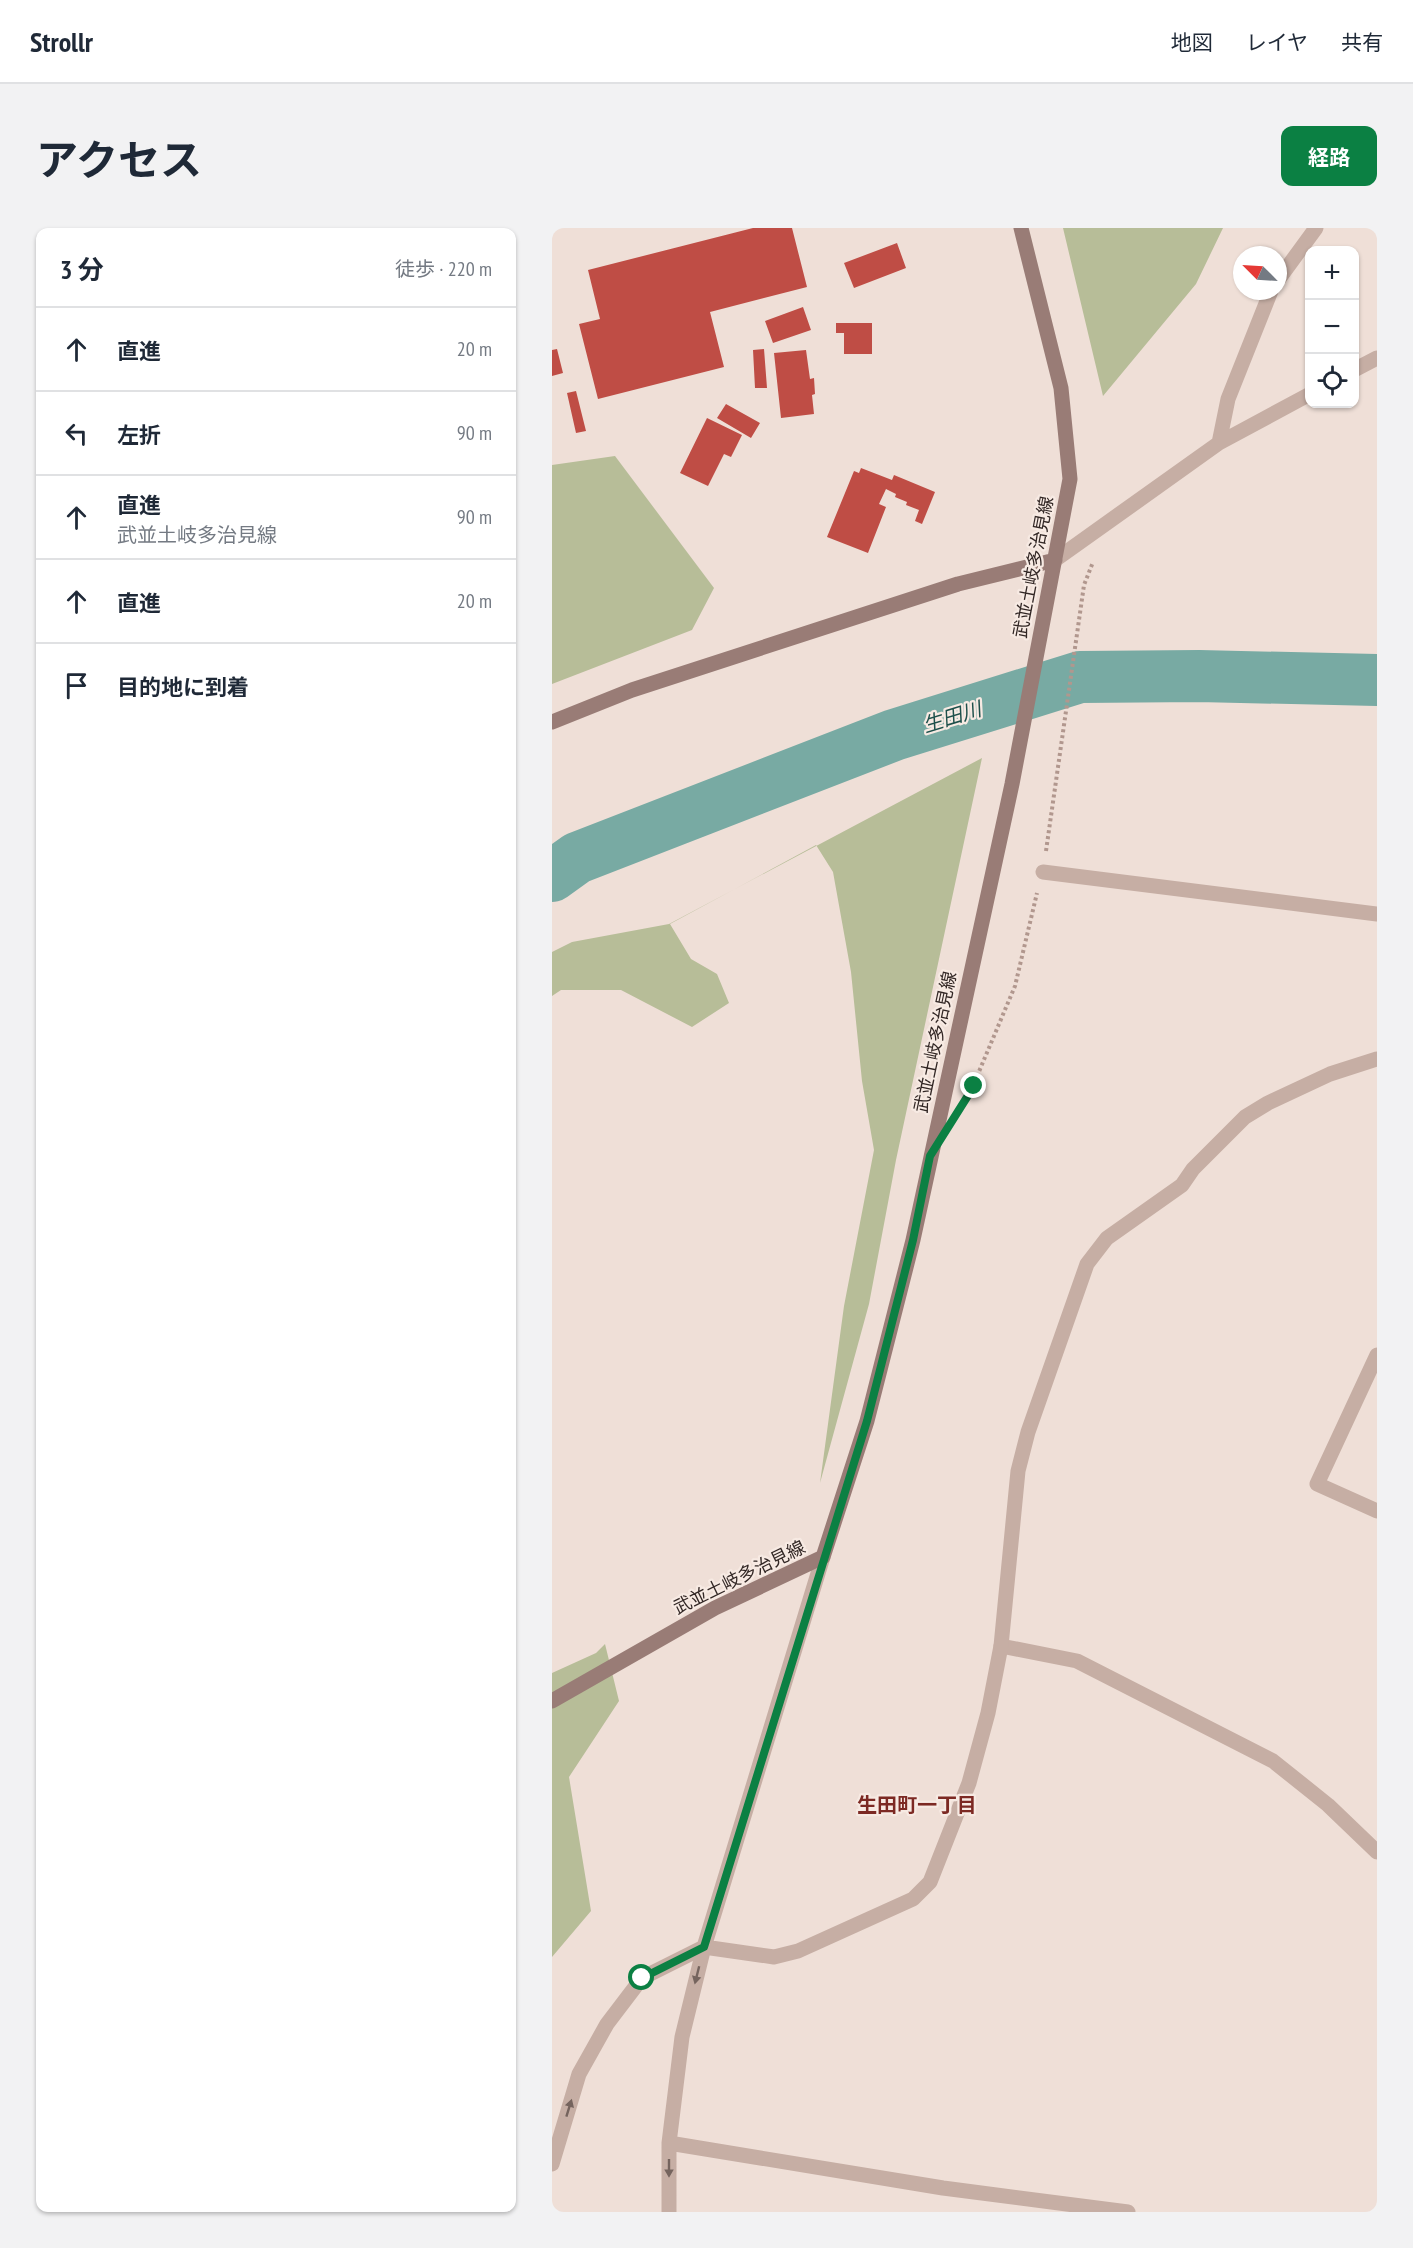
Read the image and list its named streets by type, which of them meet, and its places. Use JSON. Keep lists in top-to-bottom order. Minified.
{"streets":{"main road":["武並土岐多治見線"]},"districts":["生田町一丁目"],"water":["生田川"],"north":"top left","page":{"header":"Strollr","nav":["地図","レイヤ","共有"],"title":"アクセス","buttons":"経路","heading":["3 分","徒歩 · 220 m"],"map_buttons":["+","−"],"list":[["直進","20 m"],["左折","90 m"],["直進","武並土岐多治見線","90 m"],["直進","20 m"],"目的地に到着"]}}
